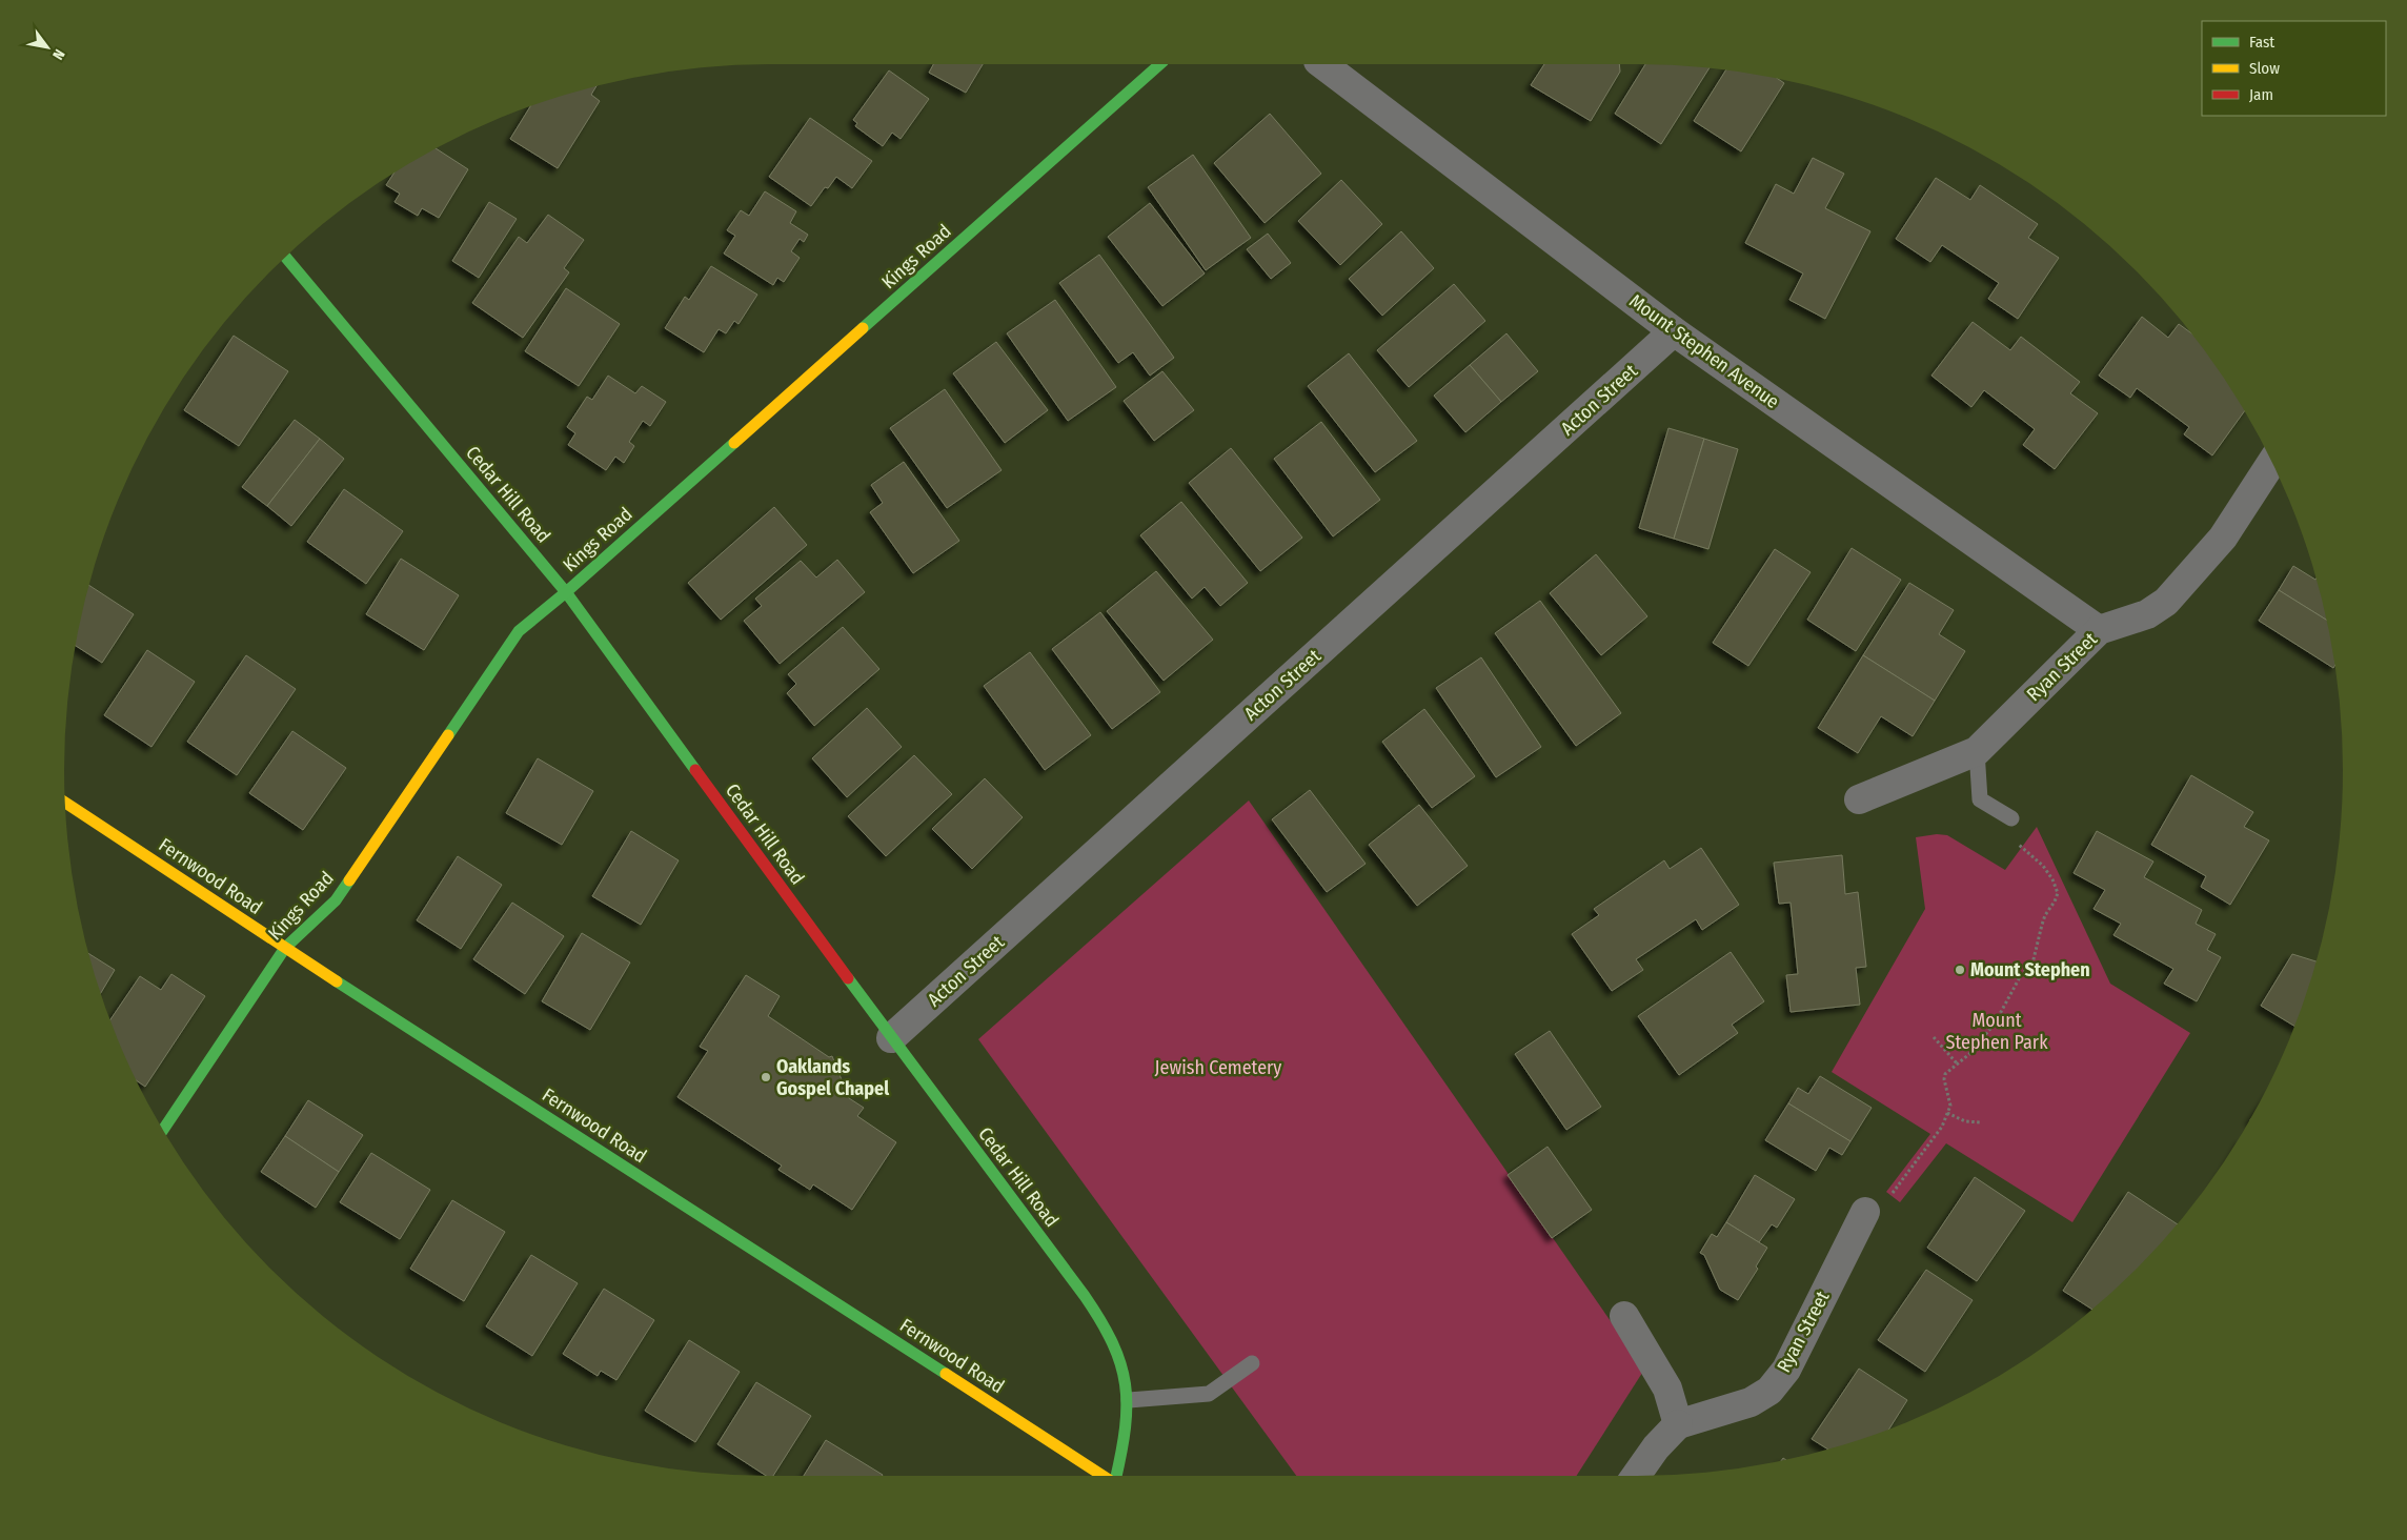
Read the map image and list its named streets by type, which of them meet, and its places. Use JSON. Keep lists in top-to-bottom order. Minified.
{"streets":{"street":["Kings Road","Mount Stephen Avenue","Acton Street","Cedar Hill Road","Ryan Street","Fernwood Road"]},"crossings":[["Kings Road","Cedar Hill Road"],["Kings Road","Fernwood Road"],["Mount Stephen Avenue","Acton Street"],["Mount Stephen Avenue","Ryan Street"],["Acton Street","Cedar Hill Road"]],"parks":["Mount Stephen Park","Jewish Cemetery"],"places":["Mount Stephen","Oaklands Gospel Chapel"],"legend":["Fast","Slow","Jam"],"north":"bottom right"}
